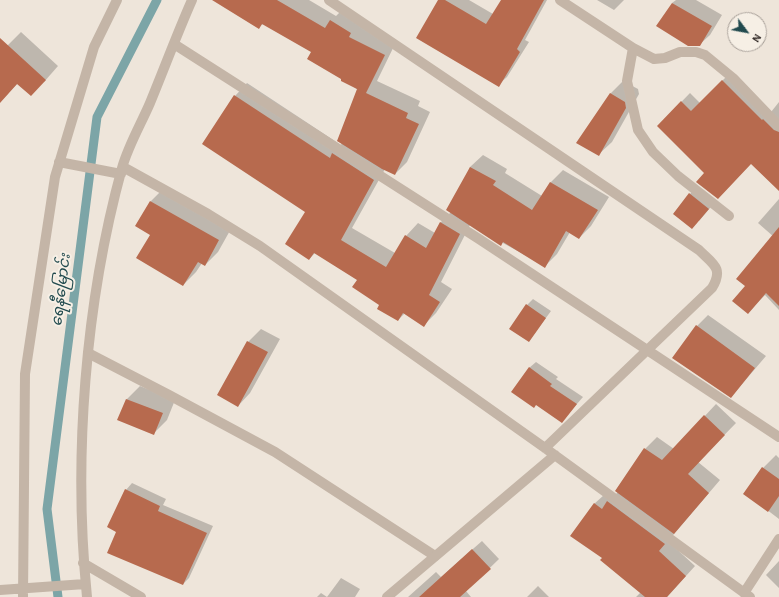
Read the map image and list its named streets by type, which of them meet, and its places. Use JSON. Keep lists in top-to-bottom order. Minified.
{"water":["ရေနီမြောင်း"],"north":"bottom right"}
